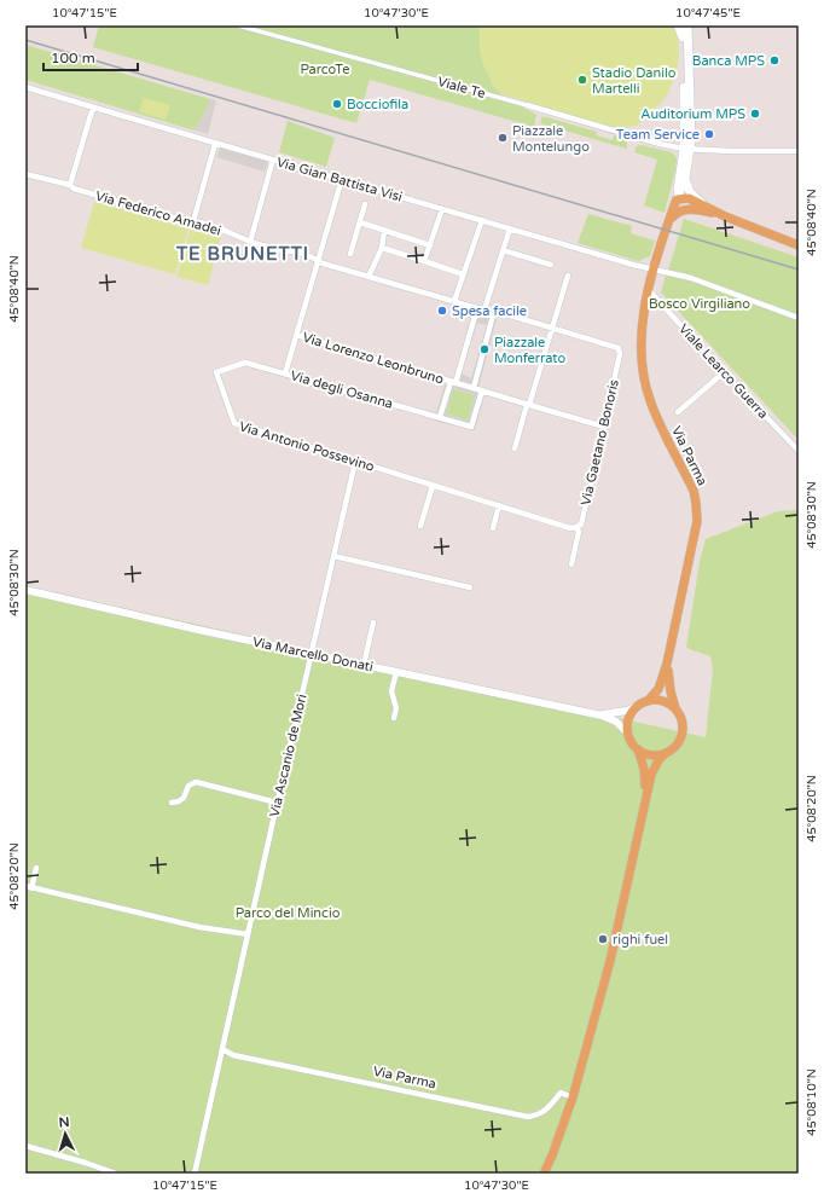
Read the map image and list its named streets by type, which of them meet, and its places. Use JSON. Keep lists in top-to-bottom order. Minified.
{"streets":{"main road":["Via Parma"],"street":["Viale Te","Via Gian Battista Visi","Via Federico Amadei","Via Lorenzo Leonbruno","Viale Learco Guerra","Via degli Osanna","Via Gaetano Bonoris","Via Antonio Possevino","Via Marcello Donati","Via Ascanio de Mori"]},"crossings":[["Via Gian Battista Visi","Via Parma"],["Via Federico Amadei","Via Gaetano Bonoris"],["Via Lorenzo Leonbruno","Via degli Osanna"],["Via Lorenzo Leonbruno","Via Gaetano Bonoris"],["Viale Learco Guerra","Via Parma"],["Via degli Osanna","Via Antonio Possevino"],["Via Gaetano Bonoris","Via Antonio Possevino"],["Via Antonio Possevino","Via Ascanio de Mori"],["Via Parma","Via Marcello Donati"],["Via Parma","Via Ascanio de Mori"],["Via Marcello Donati","Via Ascanio de Mori"]],"districts":["TE BRUNETTI"],"parks":["ParcoTe","Bosco Virgiliano","Parco del Mincio"],"places":["Banca MPS","Stadio Danilo Martelli","Bocciofila","Auditorium MPS","Team Service","Piazzale Montelungo","Spesa facile","Piazzale Monferrato","righi fuel"],"scale_bar":"100 m","north":"top","coordinates":["10°47'15\"E","10°47'30\"E","10°47'45\"E","45°08'40\"N","45°08'30\"N","45°08'20\"N","45°08'10\"N"]}
